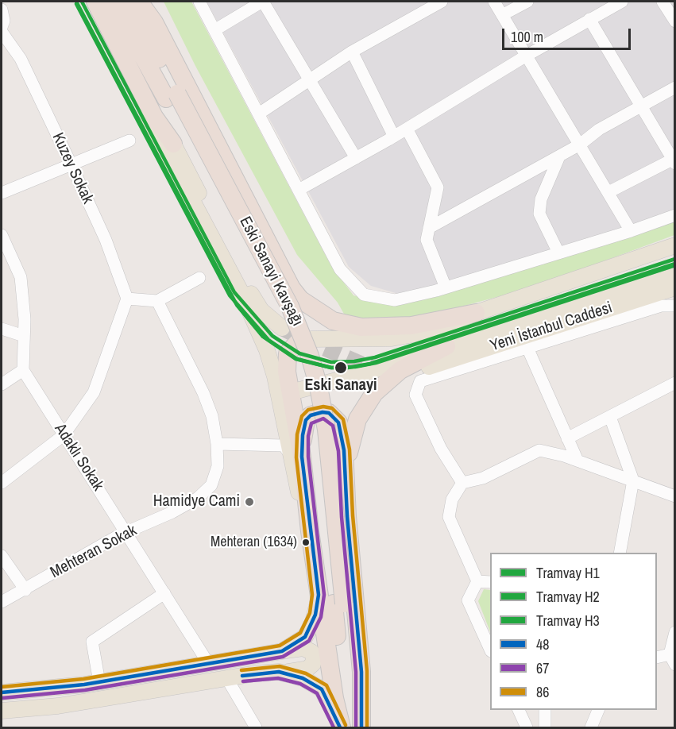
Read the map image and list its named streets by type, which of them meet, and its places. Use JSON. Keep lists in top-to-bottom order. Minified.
{"streets":{"highway":["Eski Sanayi Kavşağı"],"main road":["Yeni İstanbul Caddesi"],"street":["Kuzey Sokak","Adaklı Sokak","Mehteran Sokak"]},"crossings":[["Adaklı Sokak","Mehteran Sokak"]],"places":["Eski Sanayi","Hamidye Cami","Mehteran (1634)"],"lines":["tram line H1","tram line H2","tram line H3","transit line 86","transit line 48","transit line 67"],"legend":["Tramvay H1","Tramvay H2","Tramvay H3","48","67","86"],"scale_bar":"100 m"}
